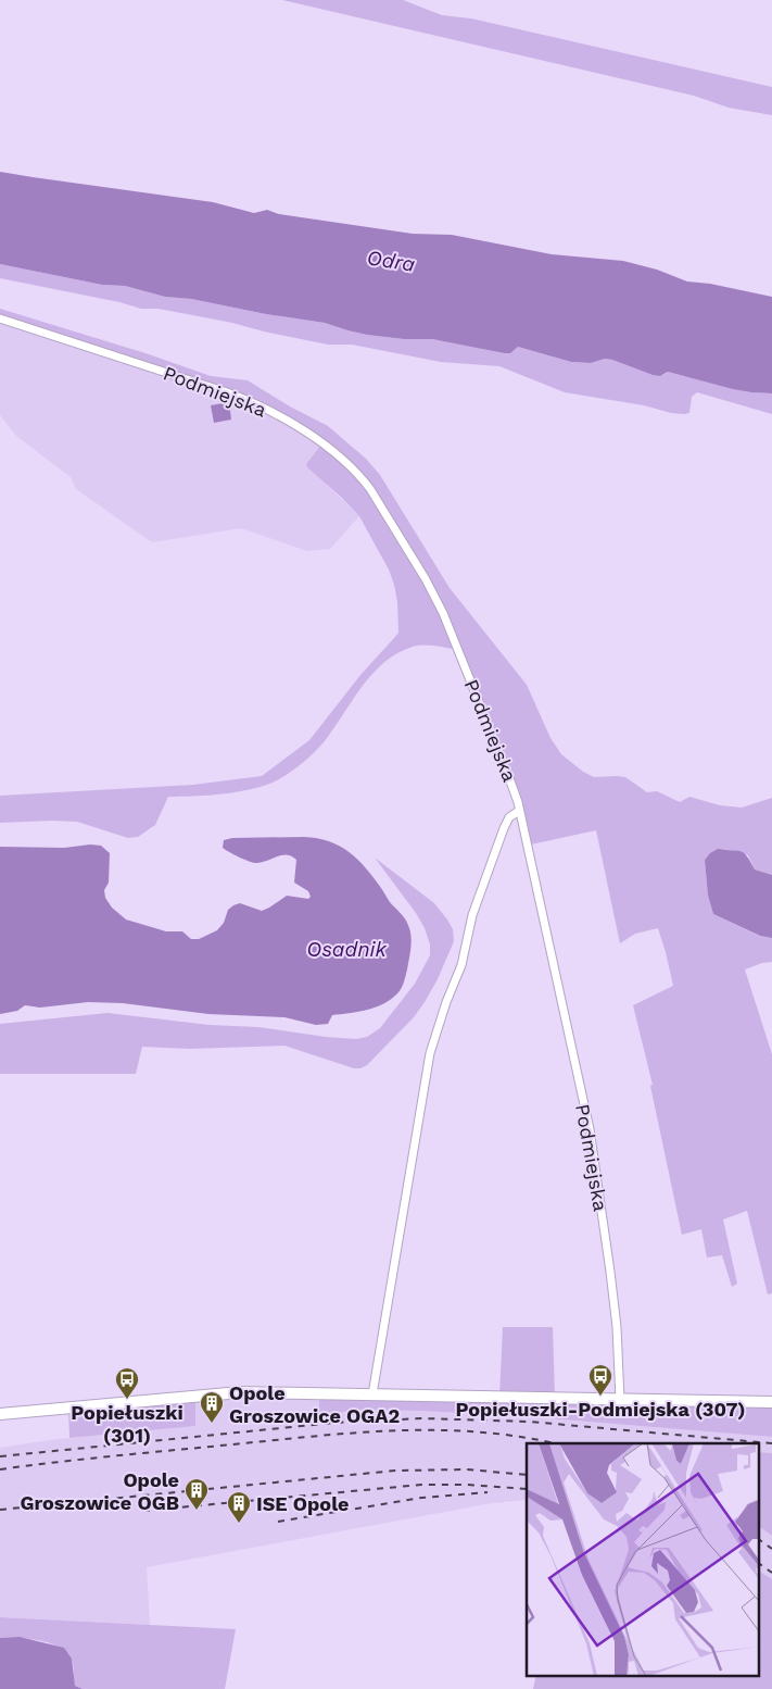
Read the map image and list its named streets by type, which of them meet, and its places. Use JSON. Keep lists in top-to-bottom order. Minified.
{"streets":{"street":["Podmiejska"]},"water":["Odra","Osadnik"],"places":{"bus stop":["Popiełuszki-Podmiejska (307)","Popiełuszki (301)"],"building":["Opole Groszowice OGA2","Opole Groszowice OGB","ISE Opole"]}}
